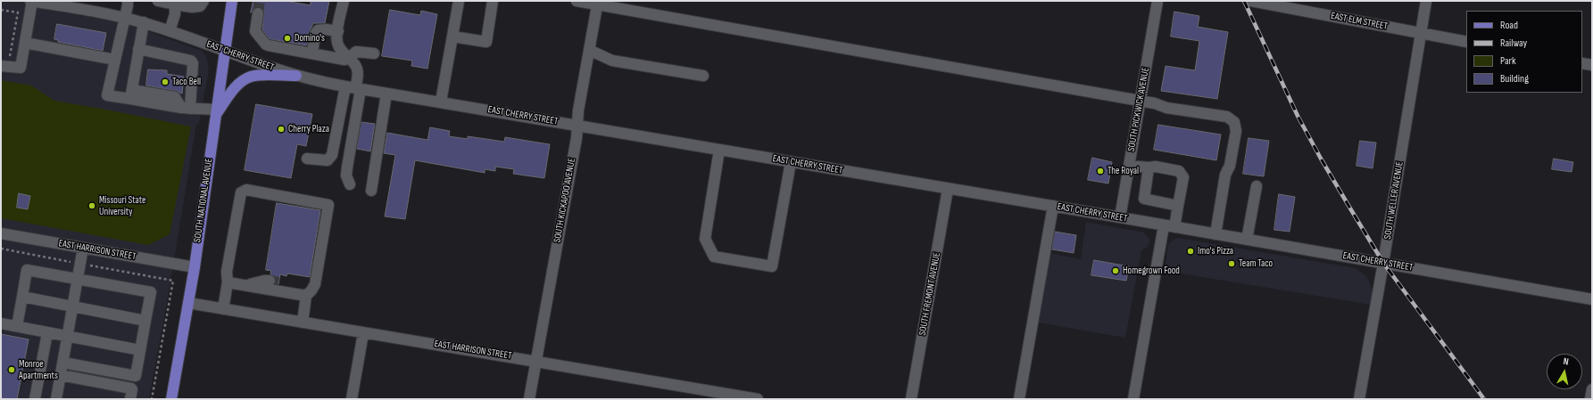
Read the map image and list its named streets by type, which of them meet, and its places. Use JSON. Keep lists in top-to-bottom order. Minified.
{"streets":{"main road":["SOUTH NATIONAL AVENUE"],"street":["EAST ELM STREET","EAST CHERRY STREET","SOUTH PICKWICK AVENUE","SOUTH KICKAPOO AVENUE","SOUTH WELLER AVENUE","EAST HARRISON STREET","SOUTH FREMONT AVENUE"]},"crossings":[["EAST ELM STREET","SOUTH WELLER AVENUE"],["EAST CHERRY STREET","SOUTH PICKWICK AVENUE"],["EAST CHERRY STREET","SOUTH NATIONAL AVENUE"],["EAST CHERRY STREET","SOUTH KICKAPOO AVENUE"],["EAST CHERRY STREET","SOUTH WELLER AVENUE"],["EAST CHERRY STREET","SOUTH FREMONT AVENUE"],["SOUTH NATIONAL AVENUE","EAST HARRISON STREET"],["SOUTH KICKAPOO AVENUE","EAST HARRISON STREET"]],"places":["Domino's","Taco Bell","Cherry Plaza","The Royal","Missouri State University","Imo's Pizza","Team Taco","Homegrown Food","Monroe Apartments"],"legend":["Road","Railway","Park","Building"],"north":"top"}
